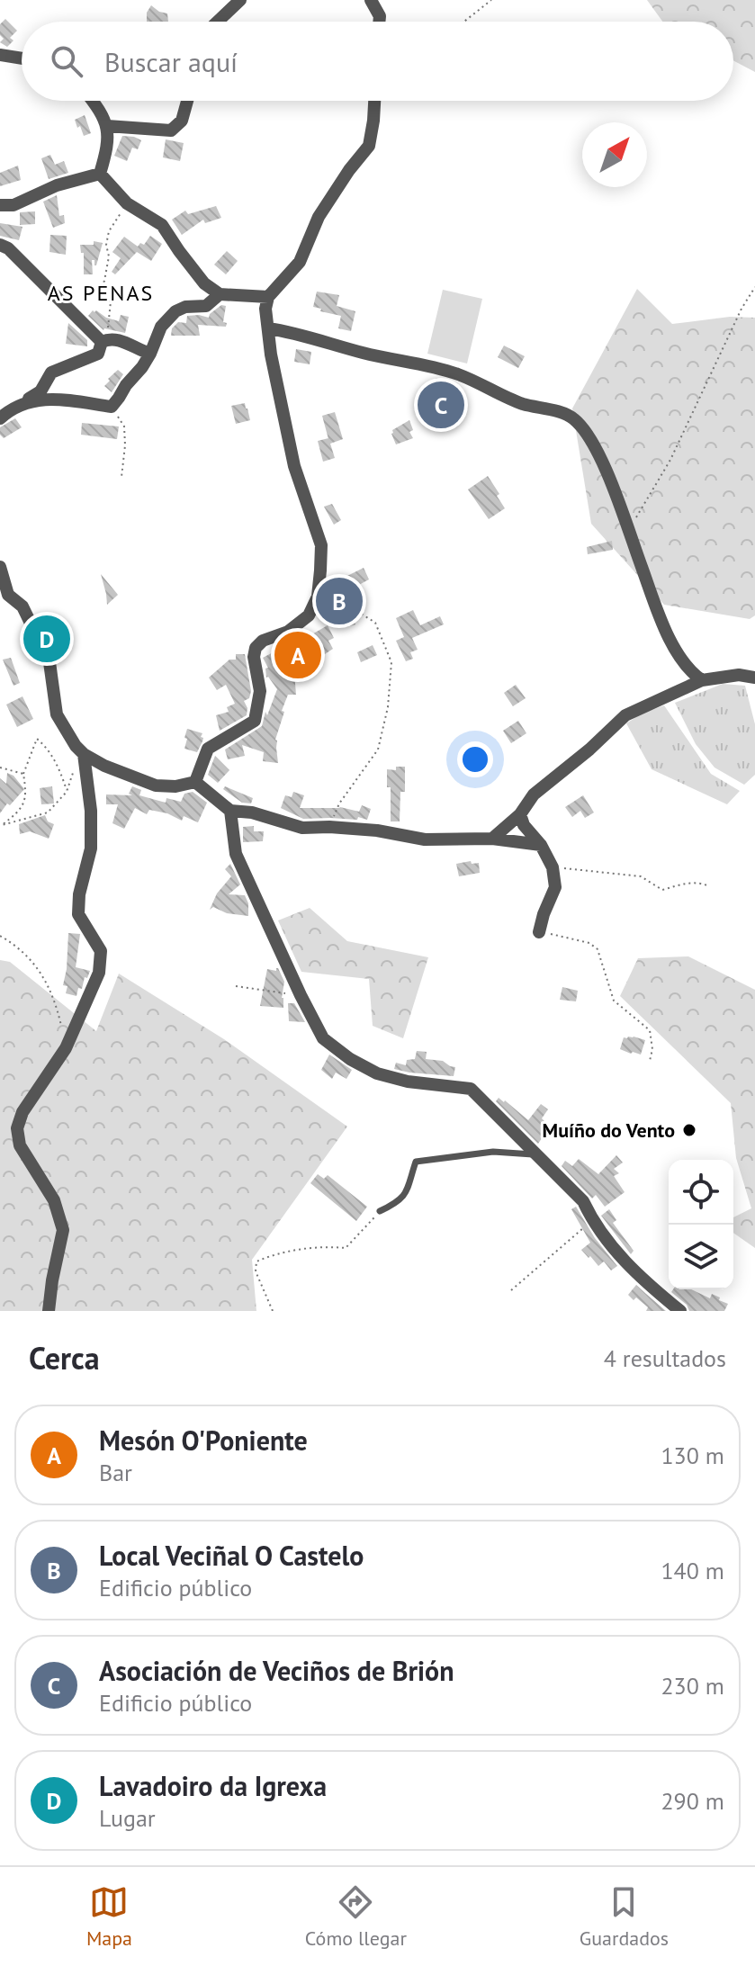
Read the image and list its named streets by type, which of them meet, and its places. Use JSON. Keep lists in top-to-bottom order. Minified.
{"districts":["AS PENAS"],"places":["Muíño do Vento"],"north":"top right","page":{"search":"Buscar aquí","pins":["C","B","D","A"],"heading":["Cerca","4 resultados"],"list":[{"mark":"A","name":"Mesón O'Poniente","note":"Bar","value":"130 m"},{"mark":"B","name":"Local Veciñal O Castelo","note":"Edificio público","value":"140 m"},{"mark":"C","name":"Asociación de Veciños de Brión","note":"Edificio público","value":"230 m"},{"mark":"D","name":"Lavadoiro da Igrexa","note":"Lugar","value":"290 m"}],"nav":["Mapa","Cómo llegar","Guardados"]}}
